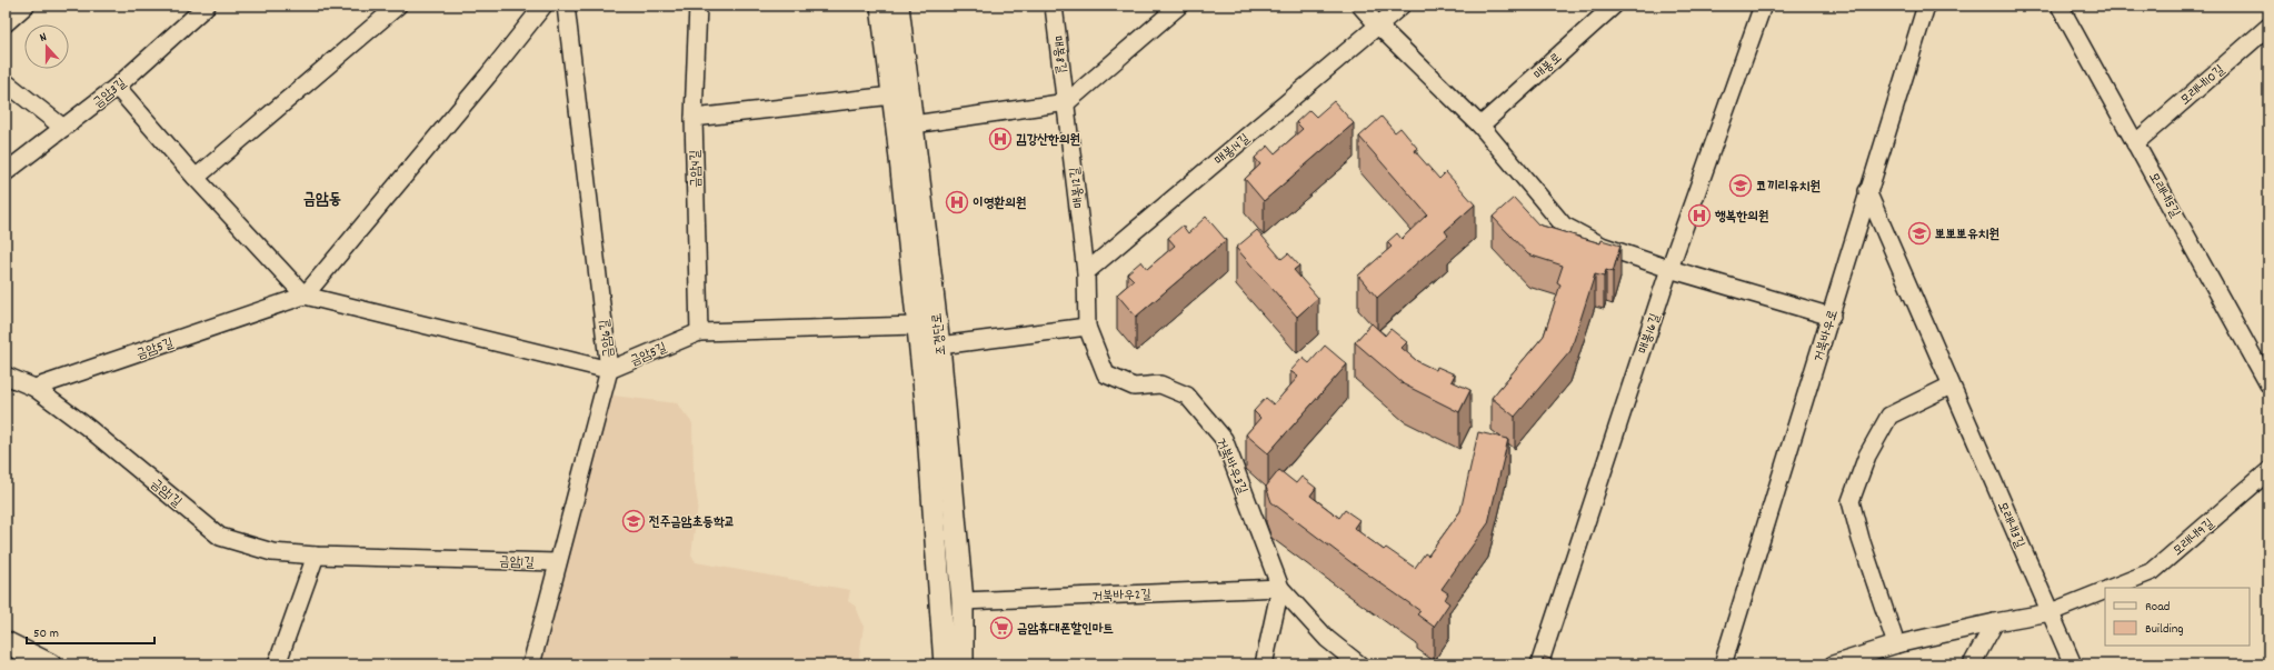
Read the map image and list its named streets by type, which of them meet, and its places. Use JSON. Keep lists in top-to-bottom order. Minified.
{"streets":{"street":["매봉8길","매봉로","모래내10길","금암3길","매봉14길","금암4길","매봉12길","모래내5길","매봉16길","조경단로","거북바우로","금암6길","금암5길","거북바우3길","금암1길","모래내3길","모래내9길","거북바우2길"]},"crossings":[["매봉8길","매봉12길"],["모래내10길","모래내5길"],["매봉14길","매봉12길"],["금암4길","금암5길"],["매봉12길","거북바우3길"],["조경단로","금암5길"],["조경단로","거북바우2길"],["거북바우로","모래내3길"],["금암6길","금암5길"],["금암6길","금암1길"],["금암5길","금암1길"],["거북바우3길","거북바우2길"],["모래내3길","모래내9길"]],"districts":["금암동"],"places":{"hospital":["김강산한의원","이영환의원","행복한의원"],"school or university":["코끼리유치원","뽀뽀뽀유치원","전주금암초등학교"],"supermarket":["금암휴대폰할인마트"]},"legend":["Road","Building"],"scale_bar":"50 m","north":"top"}
